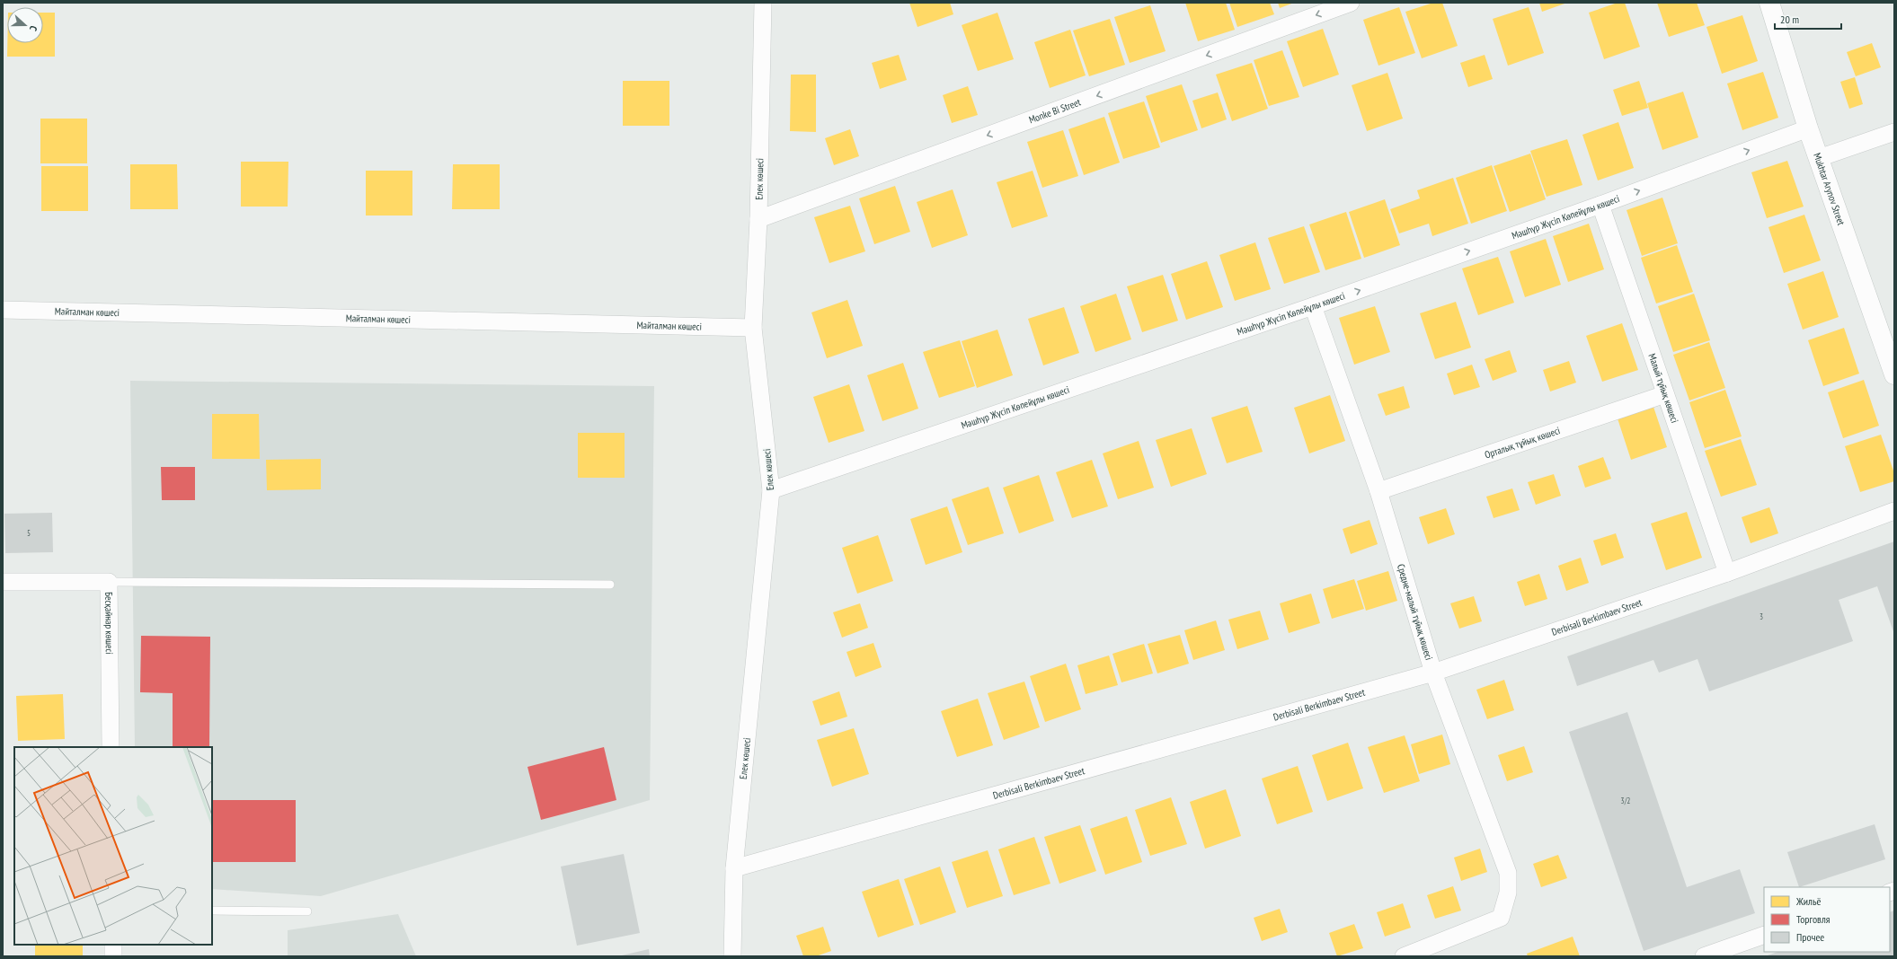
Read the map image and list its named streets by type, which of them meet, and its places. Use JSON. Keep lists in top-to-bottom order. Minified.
{"streets":{"main road":["Mukhtar Arynov Street"],"street":["Monke Bi Street","Елек көшесі","Мәшһүр Жүсіп Көпейұлы көшесі","Майталман көшесі","Малый тұйық көшесі","Орталық тұйық көшесі","Средне-малый тұйық көшесі","Derbisali Berkimbaev Street","Бесқайнар көшесі"]},"crossings":[["Monke Bi Street","Елек көшесі"],["Елек көшесі","Мәшһүр Жүсіп Көпейұлы көшесі"],["Елек көшесі","Майталман көшесі"],["Елек көшесі","Derbisali Berkimbaev Street"],["Mukhtar Arynov Street","Мәшһүр Жүсіп Көпейұлы көшесі"],["Мәшһүр Жүсіп Көпейұлы көшесі","Малый тұйық көшесі"],["Мәшһүр Жүсіп Көпейұлы көшесі","Средне-малый тұйық көшесі"],["Малый тұйық көшесі","Орталық тұйық көшесі"],["Малый тұйық көшесі","Derbisali Berkimbaev Street"],["Орталық тұйық көшесі","Средне-малый тұйық көшесі"],["Средне-малый тұйық көшесі","Derbisali Berkimbaev Street"]],"one_way":["Monke Bi Street","Мәшһүр Жүсіп Көпейұлы көшесі"],"house_numbers":["5","3","3/2"],"legend":["Жильё","Торговля","Прочее"],"scale_bar":"20 m","north":"right"}
